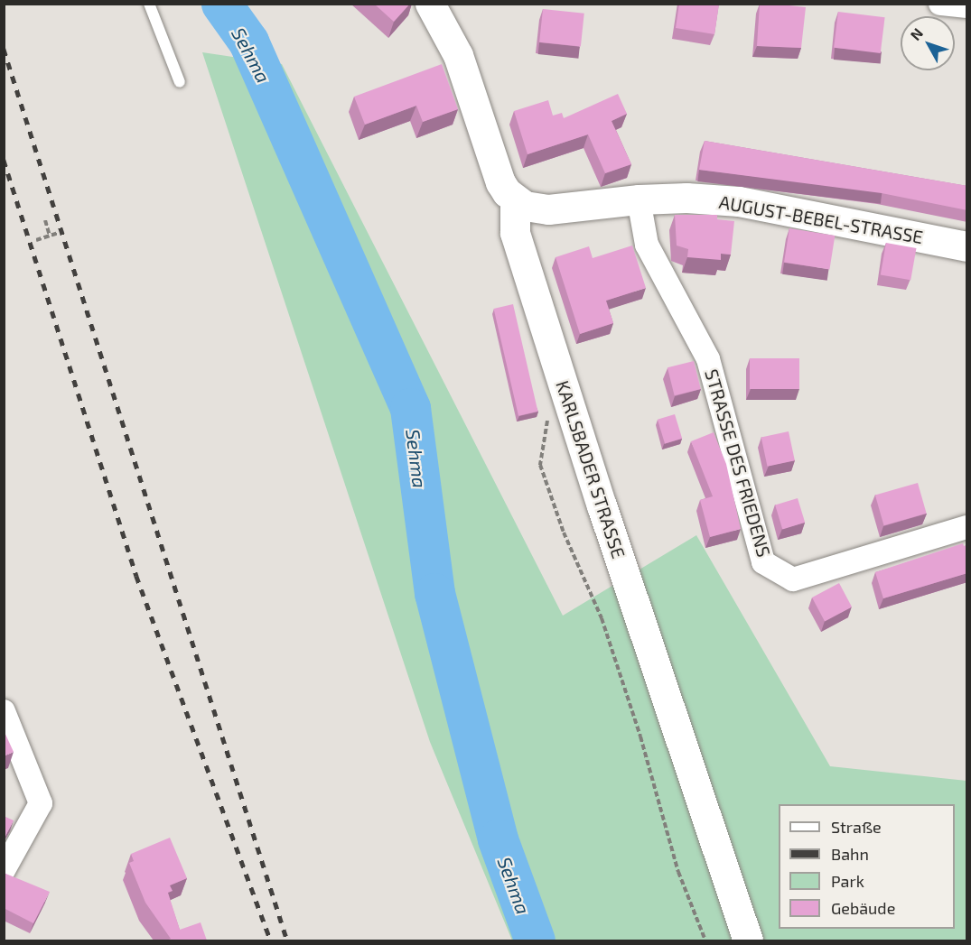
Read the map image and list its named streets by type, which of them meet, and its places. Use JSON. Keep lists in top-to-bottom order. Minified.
{"streets":{"main road":["AUGUST-BEBEL-STRASSE","KARLSBADER STRASSE"],"street":["STRASSE DES FRIEDENS"]},"crossings":[["AUGUST-BEBEL-STRASSE","STRASSE DES FRIEDENS"],["AUGUST-BEBEL-STRASSE","KARLSBADER STRASSE"]],"water":["Sehma"],"legend":["Straße","Bahn","Park","Gebäude"],"north":"top left"}
